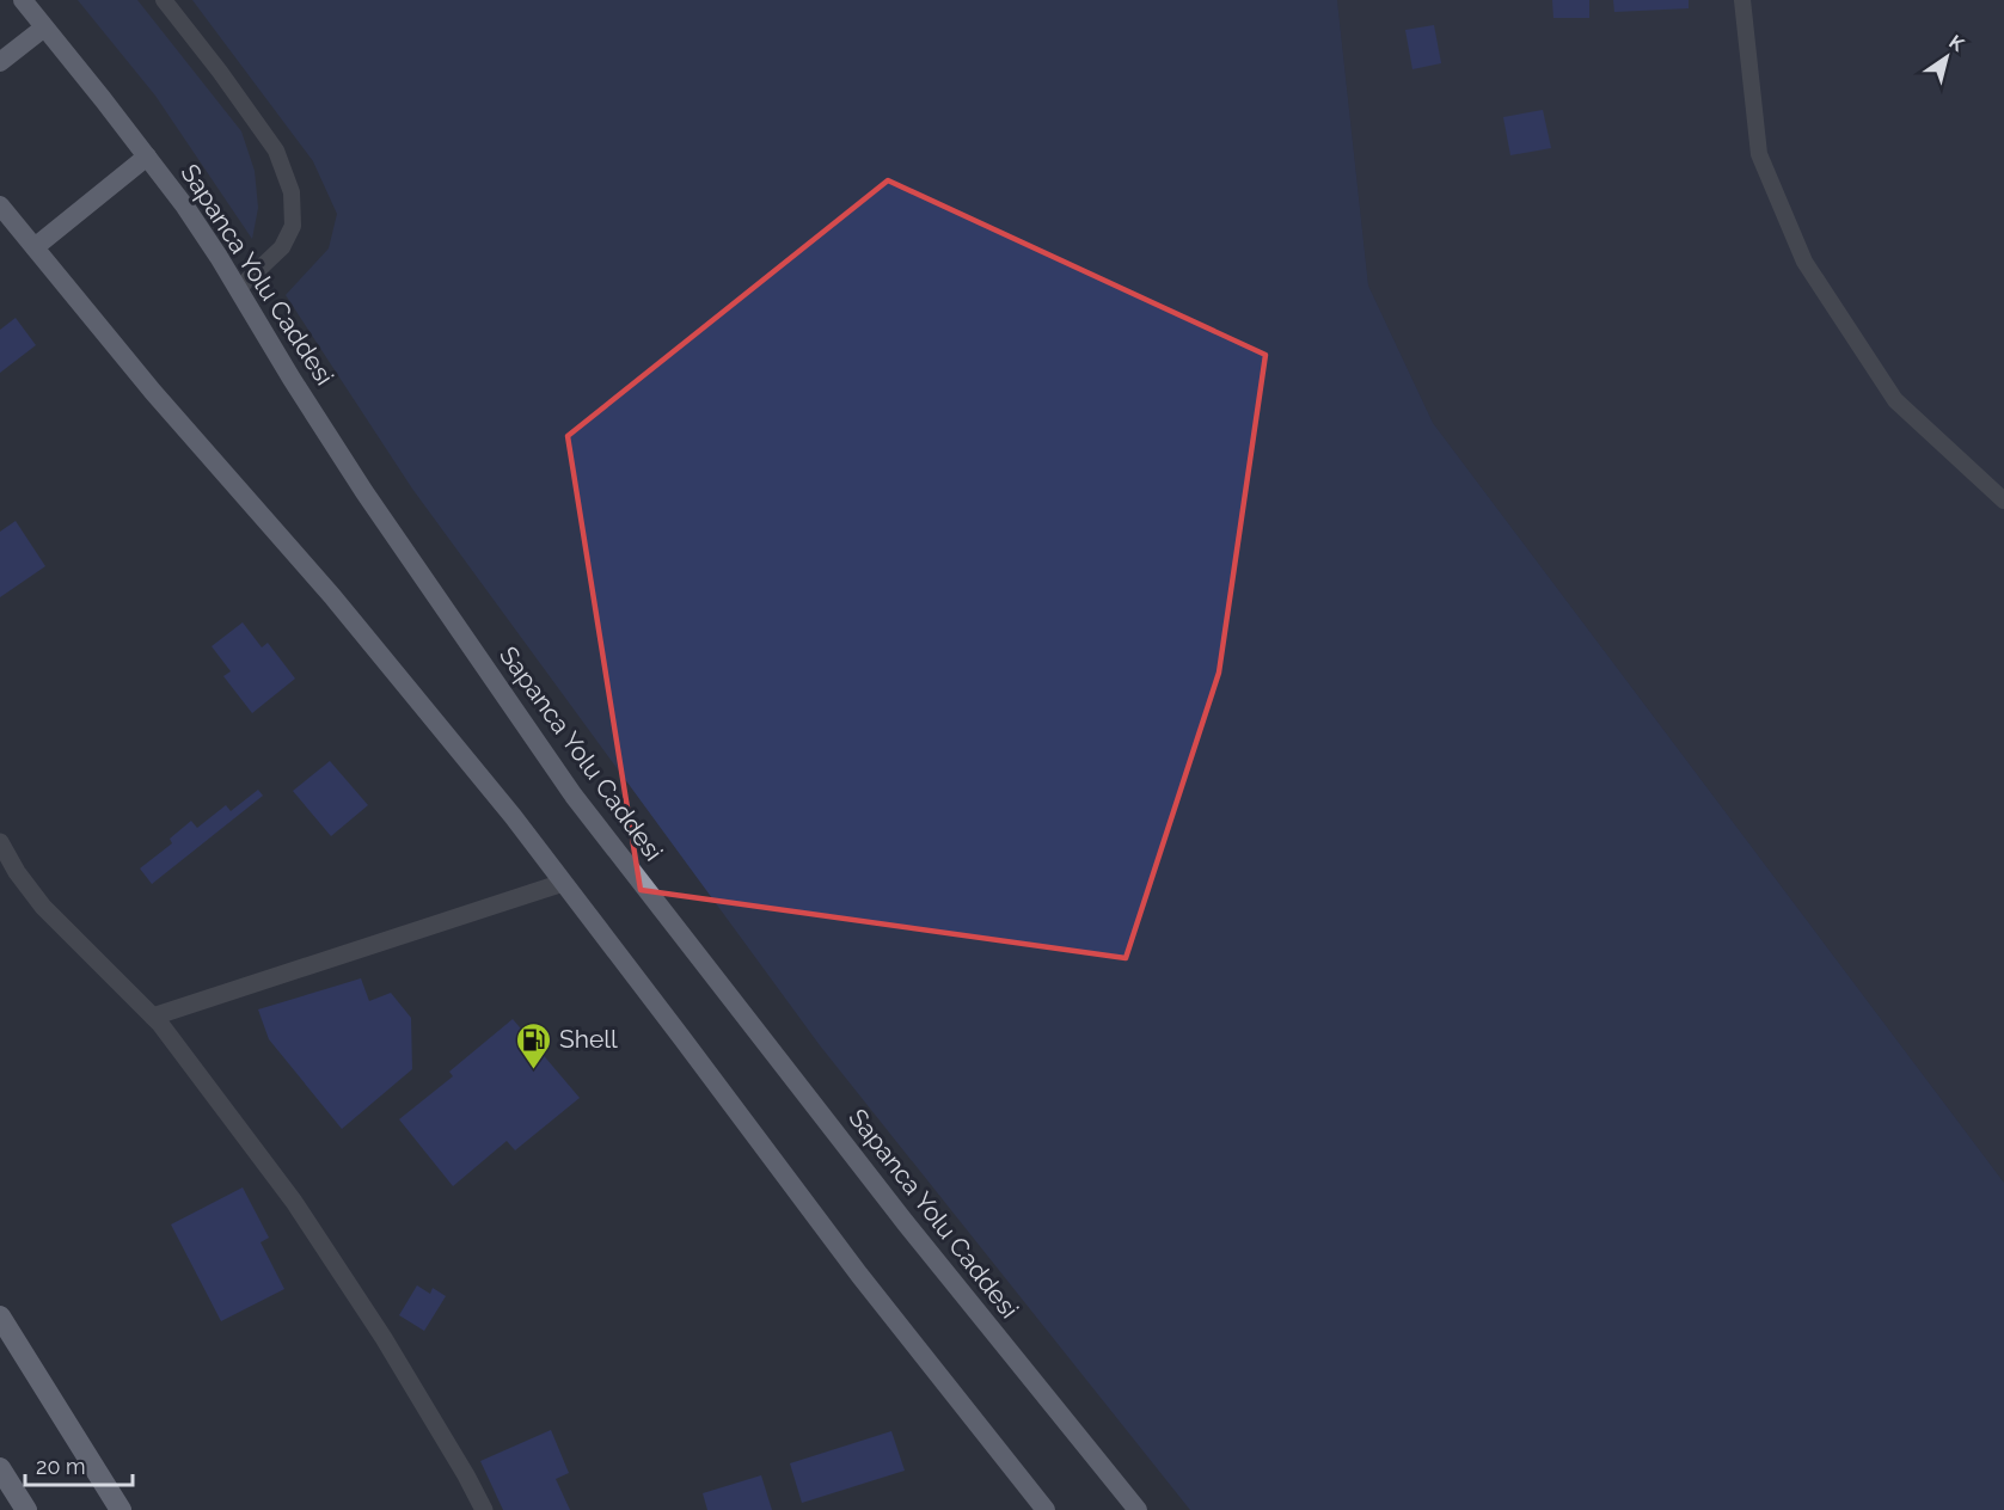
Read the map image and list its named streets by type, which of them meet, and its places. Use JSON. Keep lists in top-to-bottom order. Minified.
{"streets":{"highway":["Sapanca Yolu Caddesi"]},"places":{"fuel station":["Shell"]},"scale_bar":"20 m","north":"top right"}
